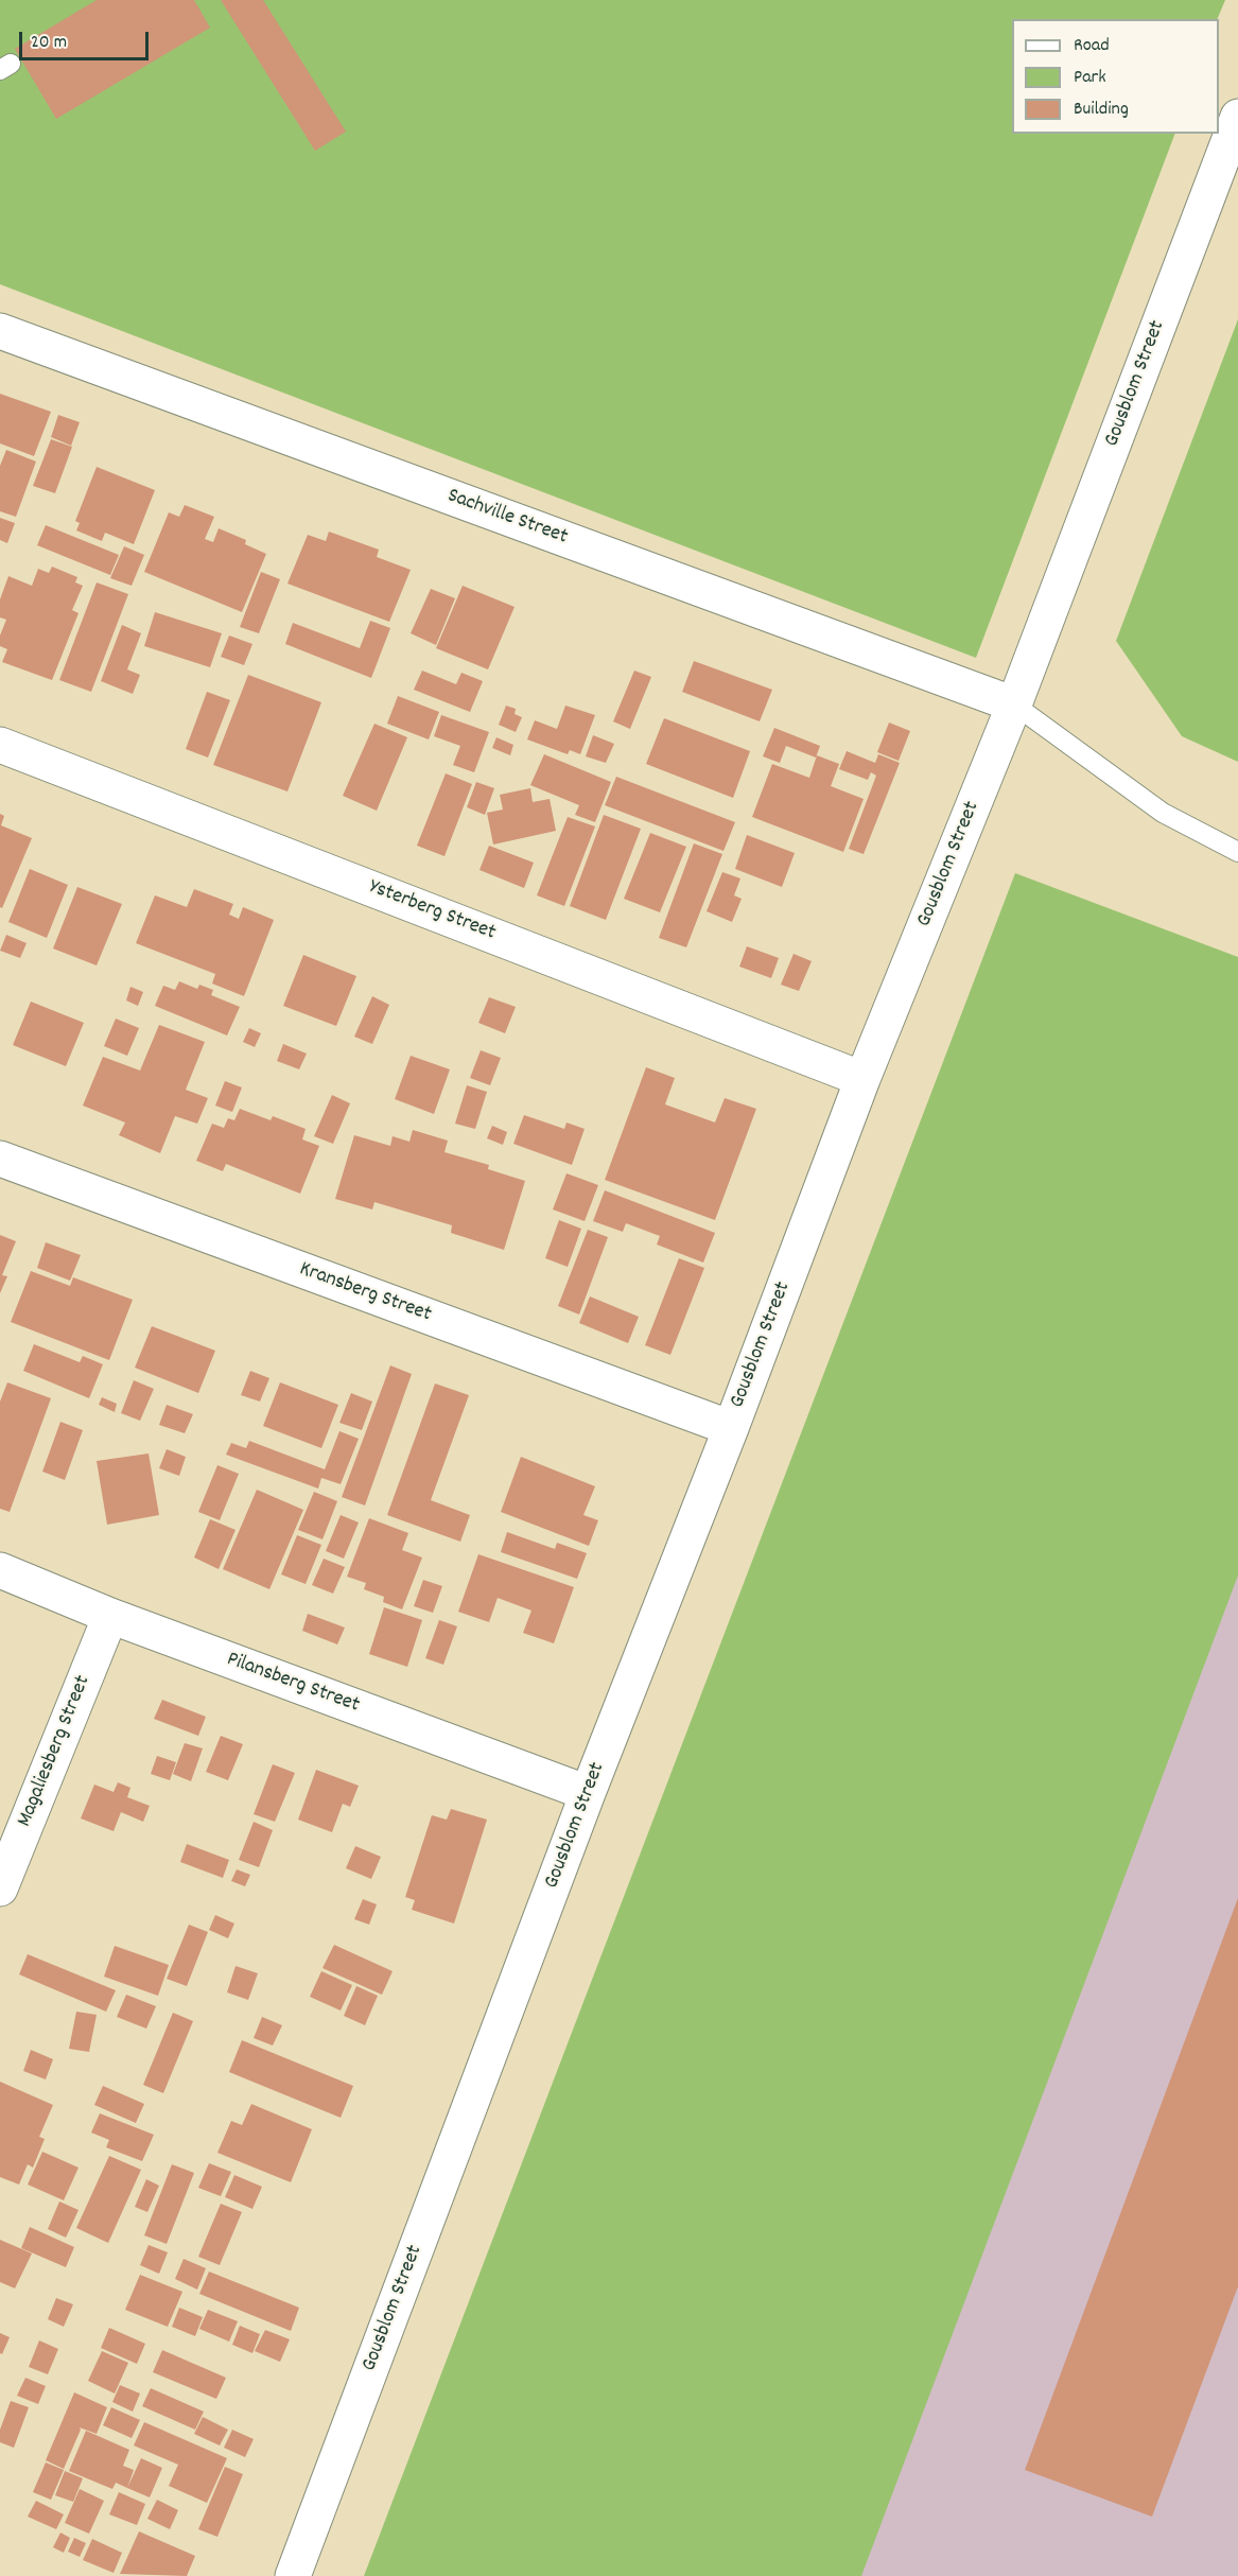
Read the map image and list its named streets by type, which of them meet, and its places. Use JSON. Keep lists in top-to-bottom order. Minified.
{"streets":{"street":["Gousblom Street","Sachville Street","Ysterberg Street","Kransberg Street","Pilansberg Street","Magaliesberg Street"]},"crossings":[["Gousblom Street","Sachville Street"],["Gousblom Street","Ysterberg Street"],["Gousblom Street","Kransberg Street"],["Gousblom Street","Pilansberg Street"],["Pilansberg Street","Magaliesberg Street"]],"legend":["Road","Park","Building"],"scale_bar":"20 m"}
